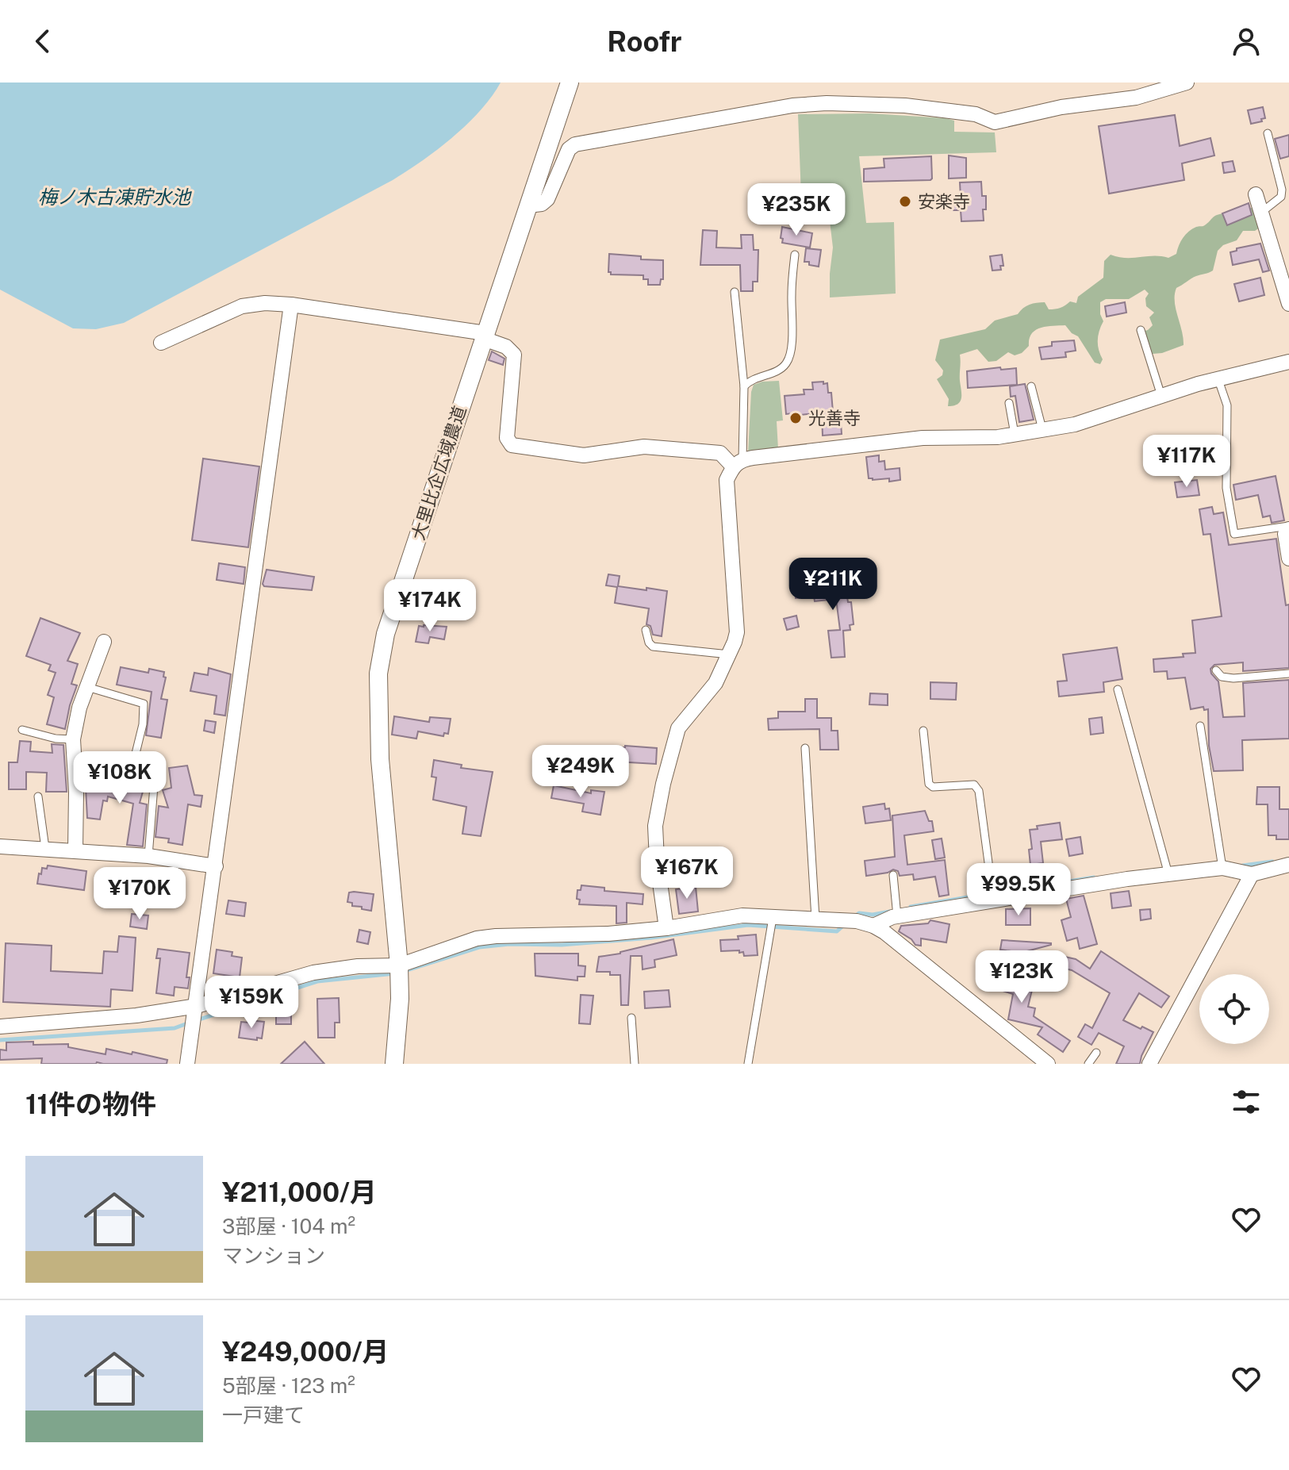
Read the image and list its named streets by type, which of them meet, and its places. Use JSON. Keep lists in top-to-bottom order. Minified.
{"streets":{"street":["大里比企広域農道"]},"water":["梅ノ木古凍貯水池"],"places":["安楽寺","光善寺"],"page":{"header":"Roofr","price":["¥235K","¥117K","¥211K","¥174K","¥249K","¥108K","¥167K","¥99.5K","¥170K","¥123K","¥159K"],"heading":"11件の物件","list":[{"name":"¥211,000/月","note":"3部屋 · 104 m² · マンション"},{"name":"¥249,000/月","note":"5部屋 · 123 m² · 一戸建て"}]}}
